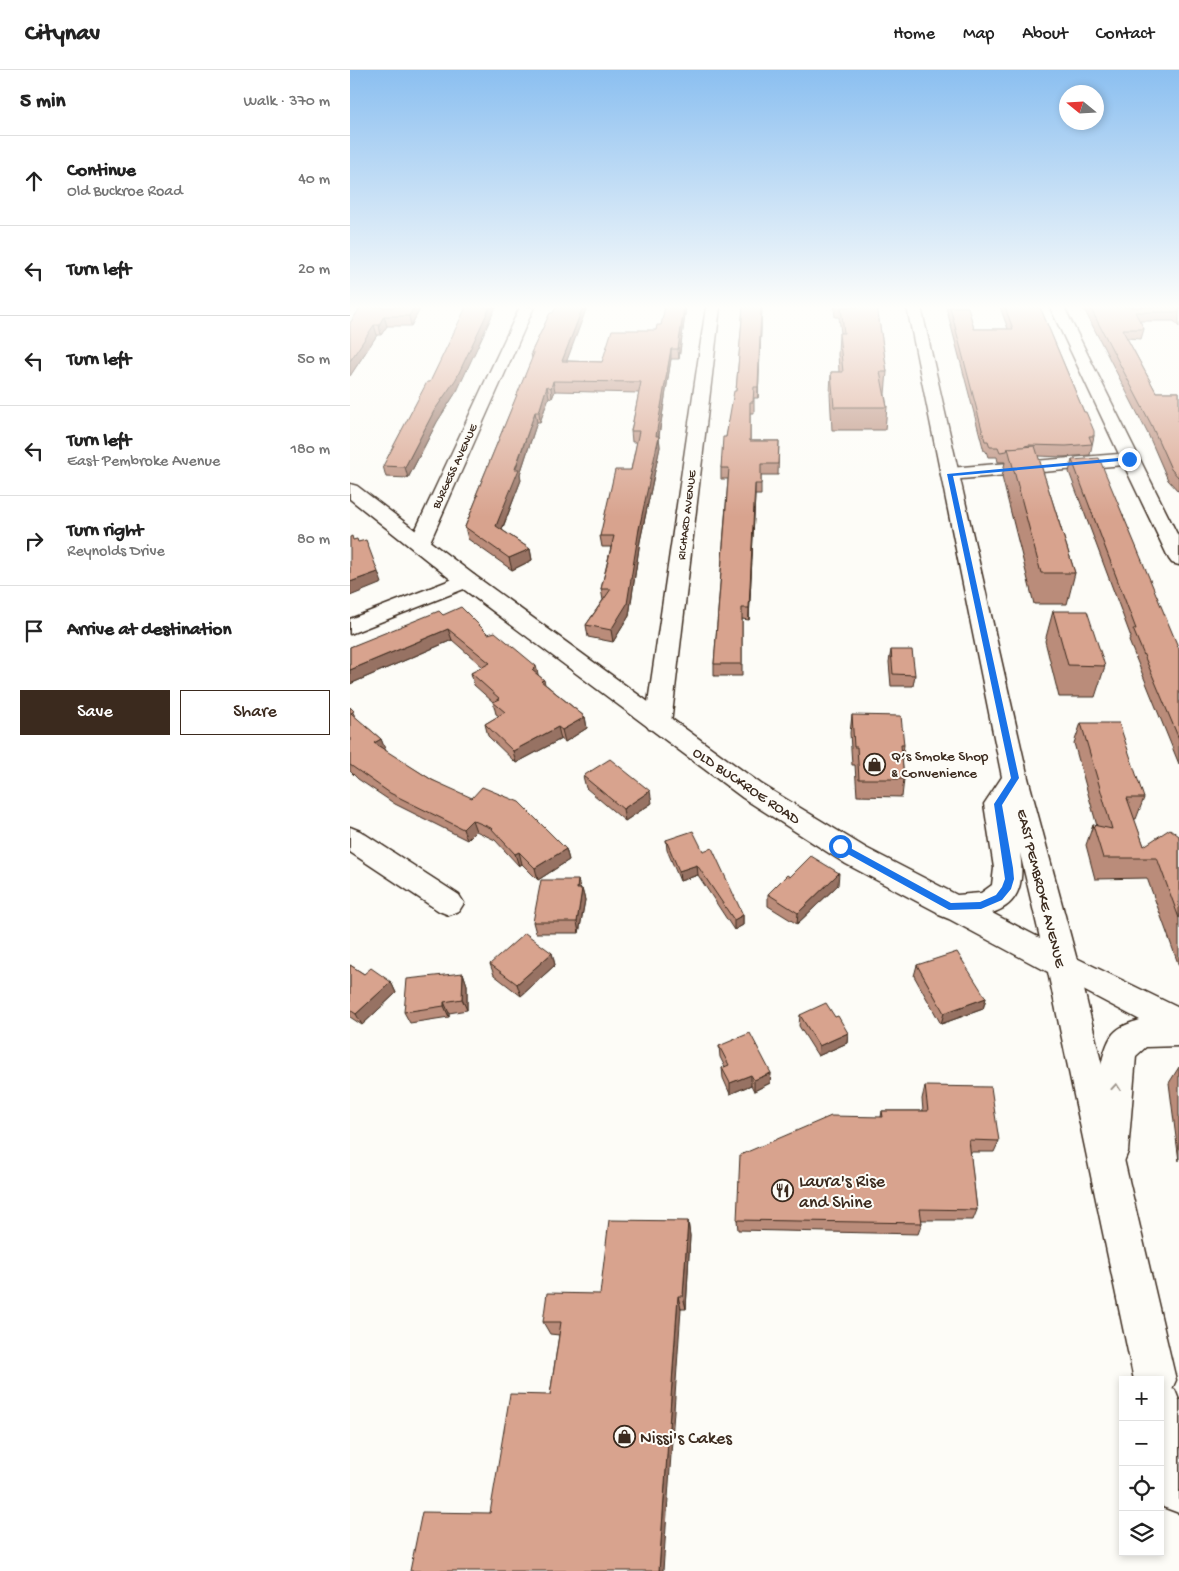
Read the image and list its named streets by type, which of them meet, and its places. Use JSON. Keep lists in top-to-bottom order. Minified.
{"streets":{"street":["BURGESS AVENUE","RICHARD AVENUE","OLD BUCKROE ROAD","EAST PEMBROKE AVENUE"]},"crossings":[["BURGESS AVENUE","OLD BUCKROE ROAD"],["RICHARD AVENUE","OLD BUCKROE ROAD"],["OLD BUCKROE ROAD","EAST PEMBROKE AVENUE"]],"places":{"shop":["Q’s Smoke Shop & Convenience","Nissi's Cakes"],"restaurant":["Laura's Rise and Shine"]},"north":"left","page":{"header":"Citynav","nav":["Home","Map","About","Contact"],"heading":["5 min","Walk · 370 m"],"list":[["Continue","Old Buckroe Road","40 m"],["Turn left","20 m"],["Turn left","50 m"],["Turn left","East Pembroke Avenue","180 m"],["Turn right","Reynolds Drive","80 m"],"Arrive at destination"],"buttons":["Save","Share"],"map_buttons":["+","−"]}}
